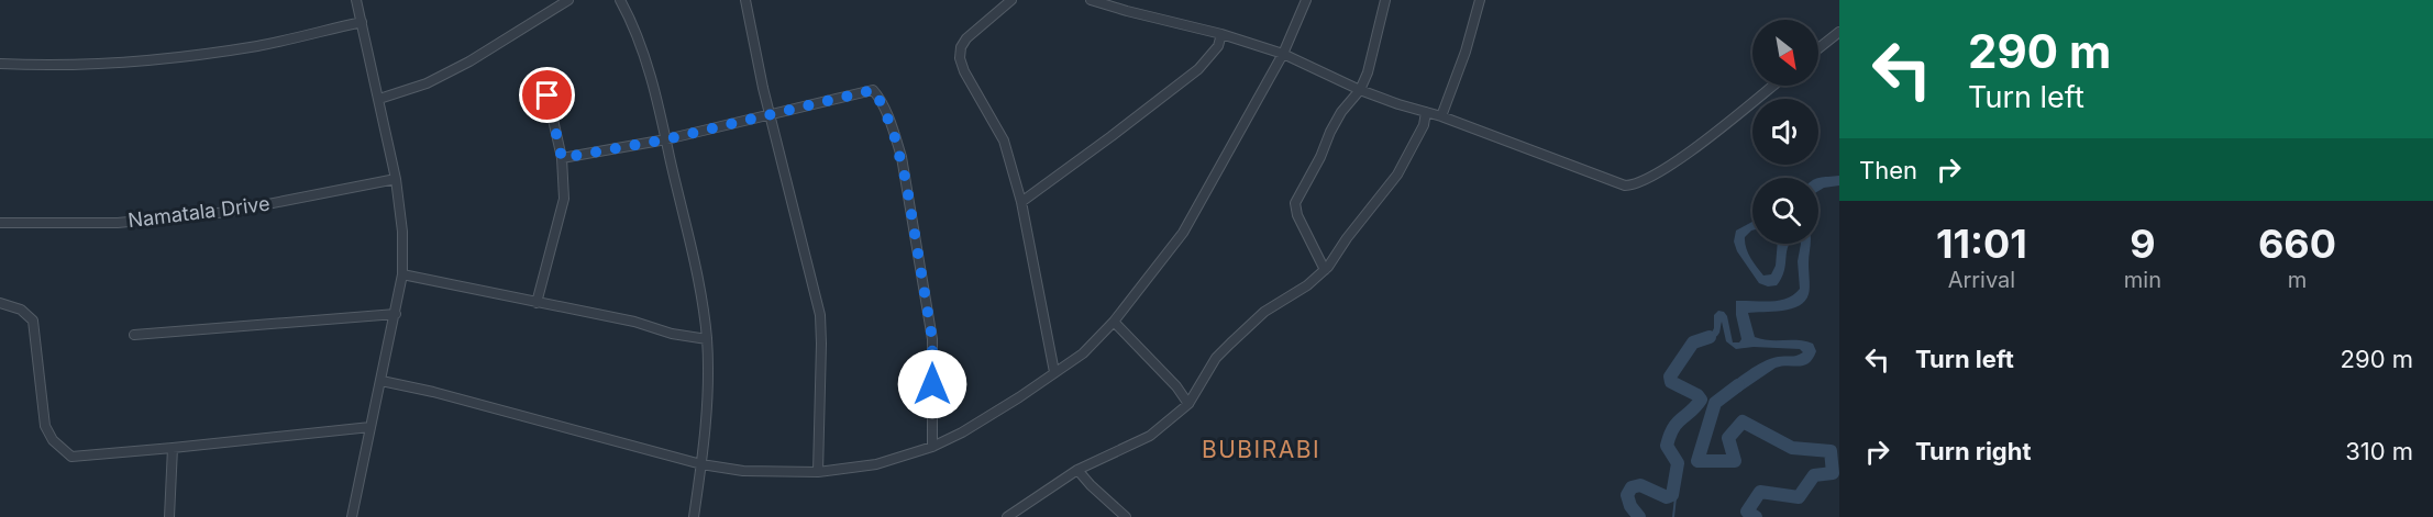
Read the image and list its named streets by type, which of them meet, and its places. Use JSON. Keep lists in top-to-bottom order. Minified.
{"streets":{"street":["Namatala Drive"]},"districts":["BUBIRABI"],"north":"bottom right","page":{"turn":["290 m","Turn left"],"then":"Then","eta":["11:01","Arrival","9","min","660","m"],"list":[{"name":"Turn left","value":"290 m"},{"name":"Turn right","value":"310 m"}]}}
